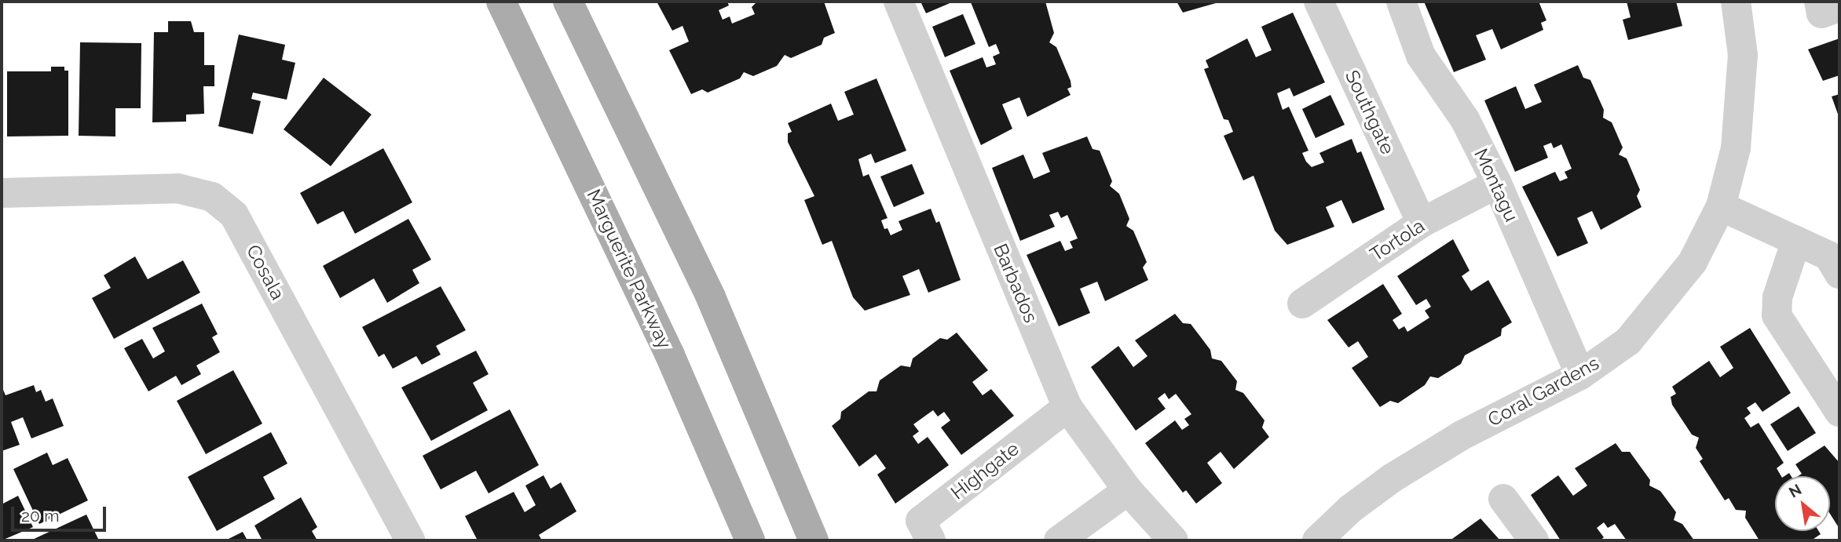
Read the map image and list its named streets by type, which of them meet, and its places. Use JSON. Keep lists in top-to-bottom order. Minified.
{"streets":{"main road":["Marguerite Parkway"],"street":["Southgate","Montagu","Tortola","Cosala","Barbados","Coral Gardens","Highgate"]},"crossings":[["Southgate","Tortola"],["Montagu","Tortola"],["Montagu","Coral Gardens"],["Barbados","Highgate"]],"scale_bar":"20 m","north":"top left"}
